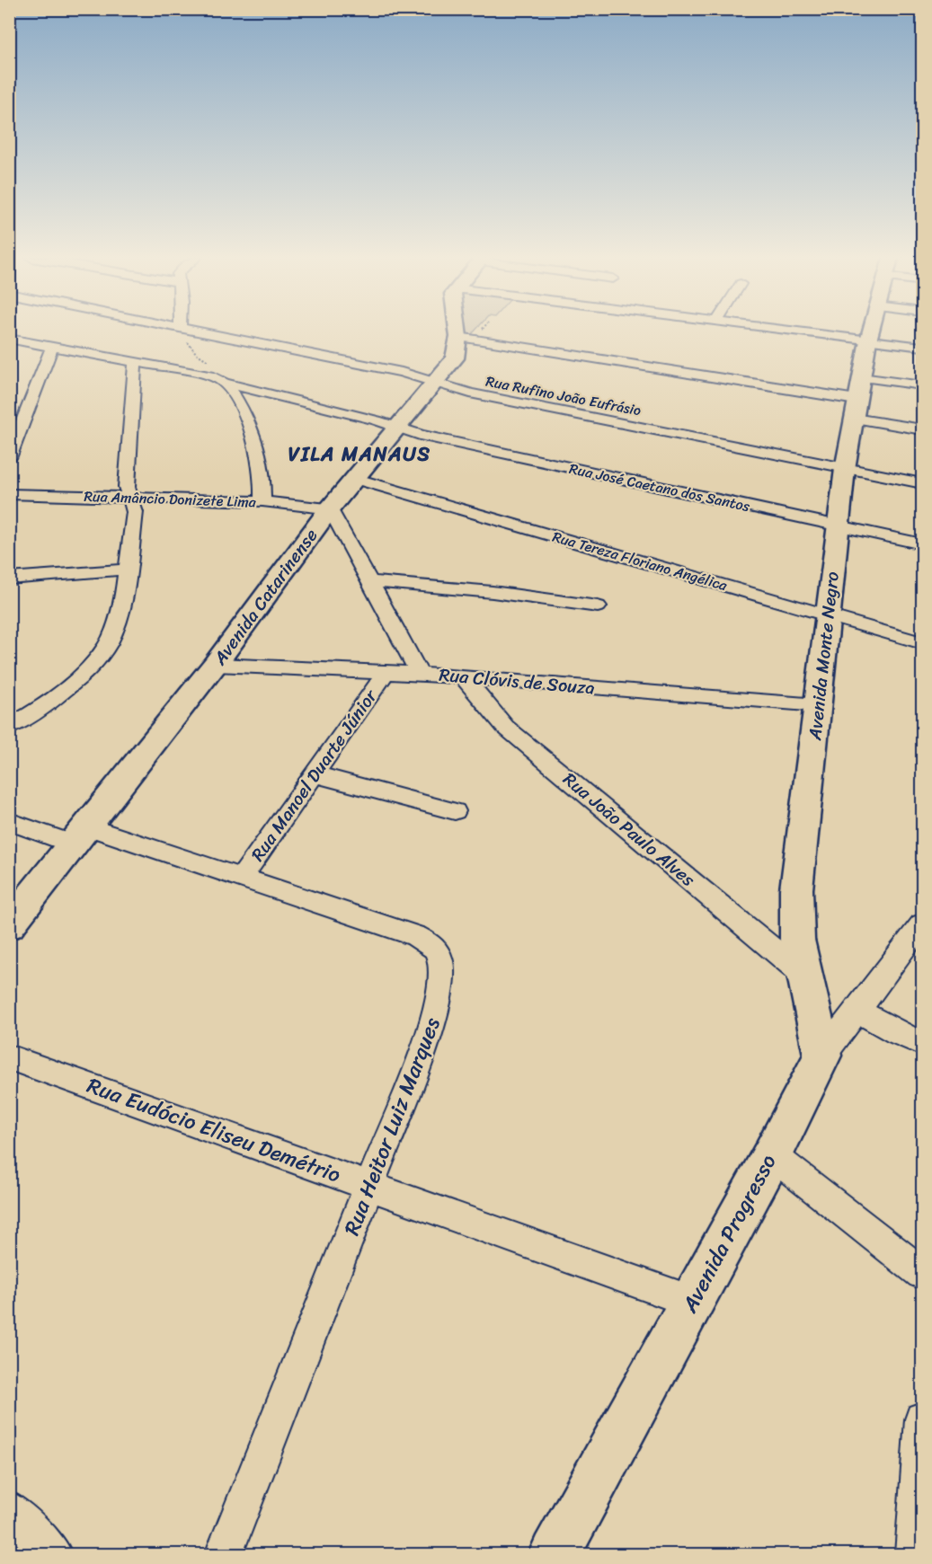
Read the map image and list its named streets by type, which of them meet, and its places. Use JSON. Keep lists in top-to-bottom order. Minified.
{"streets":{"street":["Rua Rufino João Eufrásio","Rua José Caetano dos Santos","Rua Amâncio Donizete Lima","Rua Tereza Floriano Angélica","Avenida Catarinense","Avenida Monte Negro","Rua Clóvis de Souza","Rua Manoel Duarte Júnior","Rua João Paulo Alves","Rua Heitor Luiz Marques","Rua Eudócio Eliseu Demétrio","Avenida Progresso"]},"crossings":[["Rua Rufino João Eufrásio","Avenida Catarinense"],["Rua Rufino João Eufrásio","Avenida Monte Negro"],["Rua José Caetano dos Santos","Avenida Catarinense"],["Rua José Caetano dos Santos","Avenida Monte Negro"],["Rua Amâncio Donizete Lima","Avenida Catarinense"],["Rua Tereza Floriano Angélica","Avenida Catarinense"],["Rua Tereza Floriano Angélica","Avenida Monte Negro"],["Avenida Catarinense","Rua Clóvis de Souza"],["Avenida Catarinense","Rua Heitor Luiz Marques"],["Avenida Monte Negro","Rua Clóvis de Souza"],["Avenida Monte Negro","Rua João Paulo Alves"],["Avenida Monte Negro","Avenida Progresso"],["Rua Clóvis de Souza","Rua Manoel Duarte Júnior"],["Rua Clóvis de Souza","Rua João Paulo Alves"],["Rua Manoel Duarte Júnior","Rua Heitor Luiz Marques"],["Rua Heitor Luiz Marques","Rua Eudócio Eliseu Demétrio"],["Rua Eudócio Eliseu Demétrio","Avenida Progresso"]],"districts":["VILA MANAUS"]}
